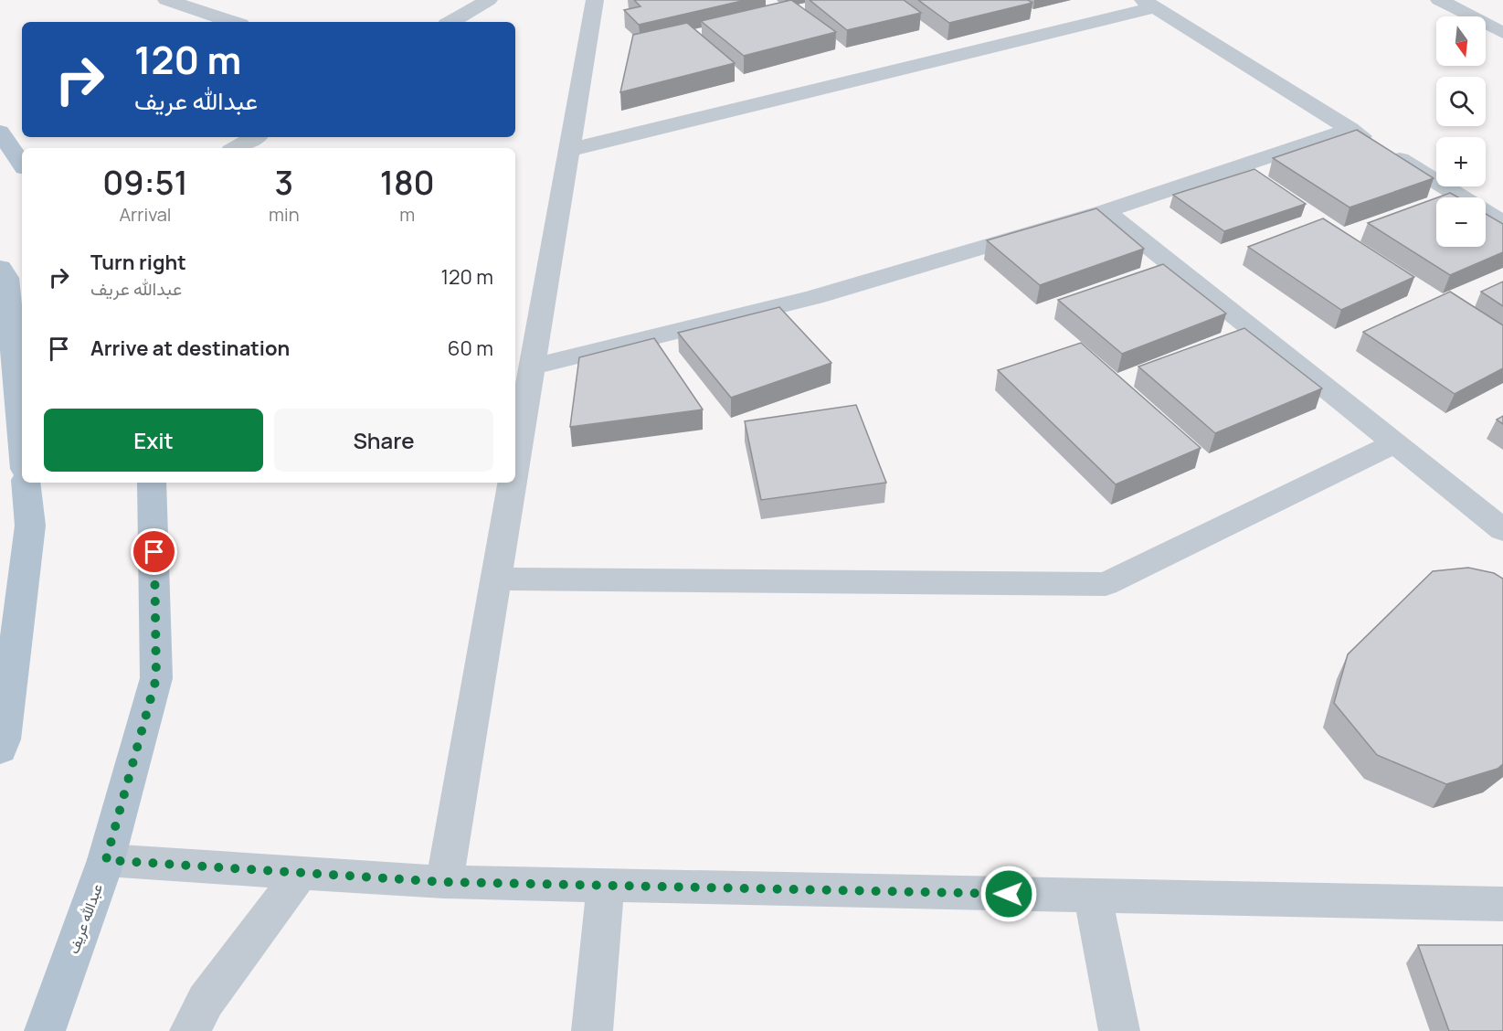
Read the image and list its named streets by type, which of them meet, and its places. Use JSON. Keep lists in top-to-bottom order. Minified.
{"streets":{"main road":["عبدالله عريف"]},"north":"bottom","page":{"map_buttons":["+","−"],"turn":["120 m","عبدالله عريف"],"eta":["09:51","Arrival","3","min","180","m"],"list":[{"name":"Turn right","note":"عبدالله عريف","value":"120 m"},{"name":"Arrive at destination","value":"60 m"}],"buttons":["Exit","Share"]}}
